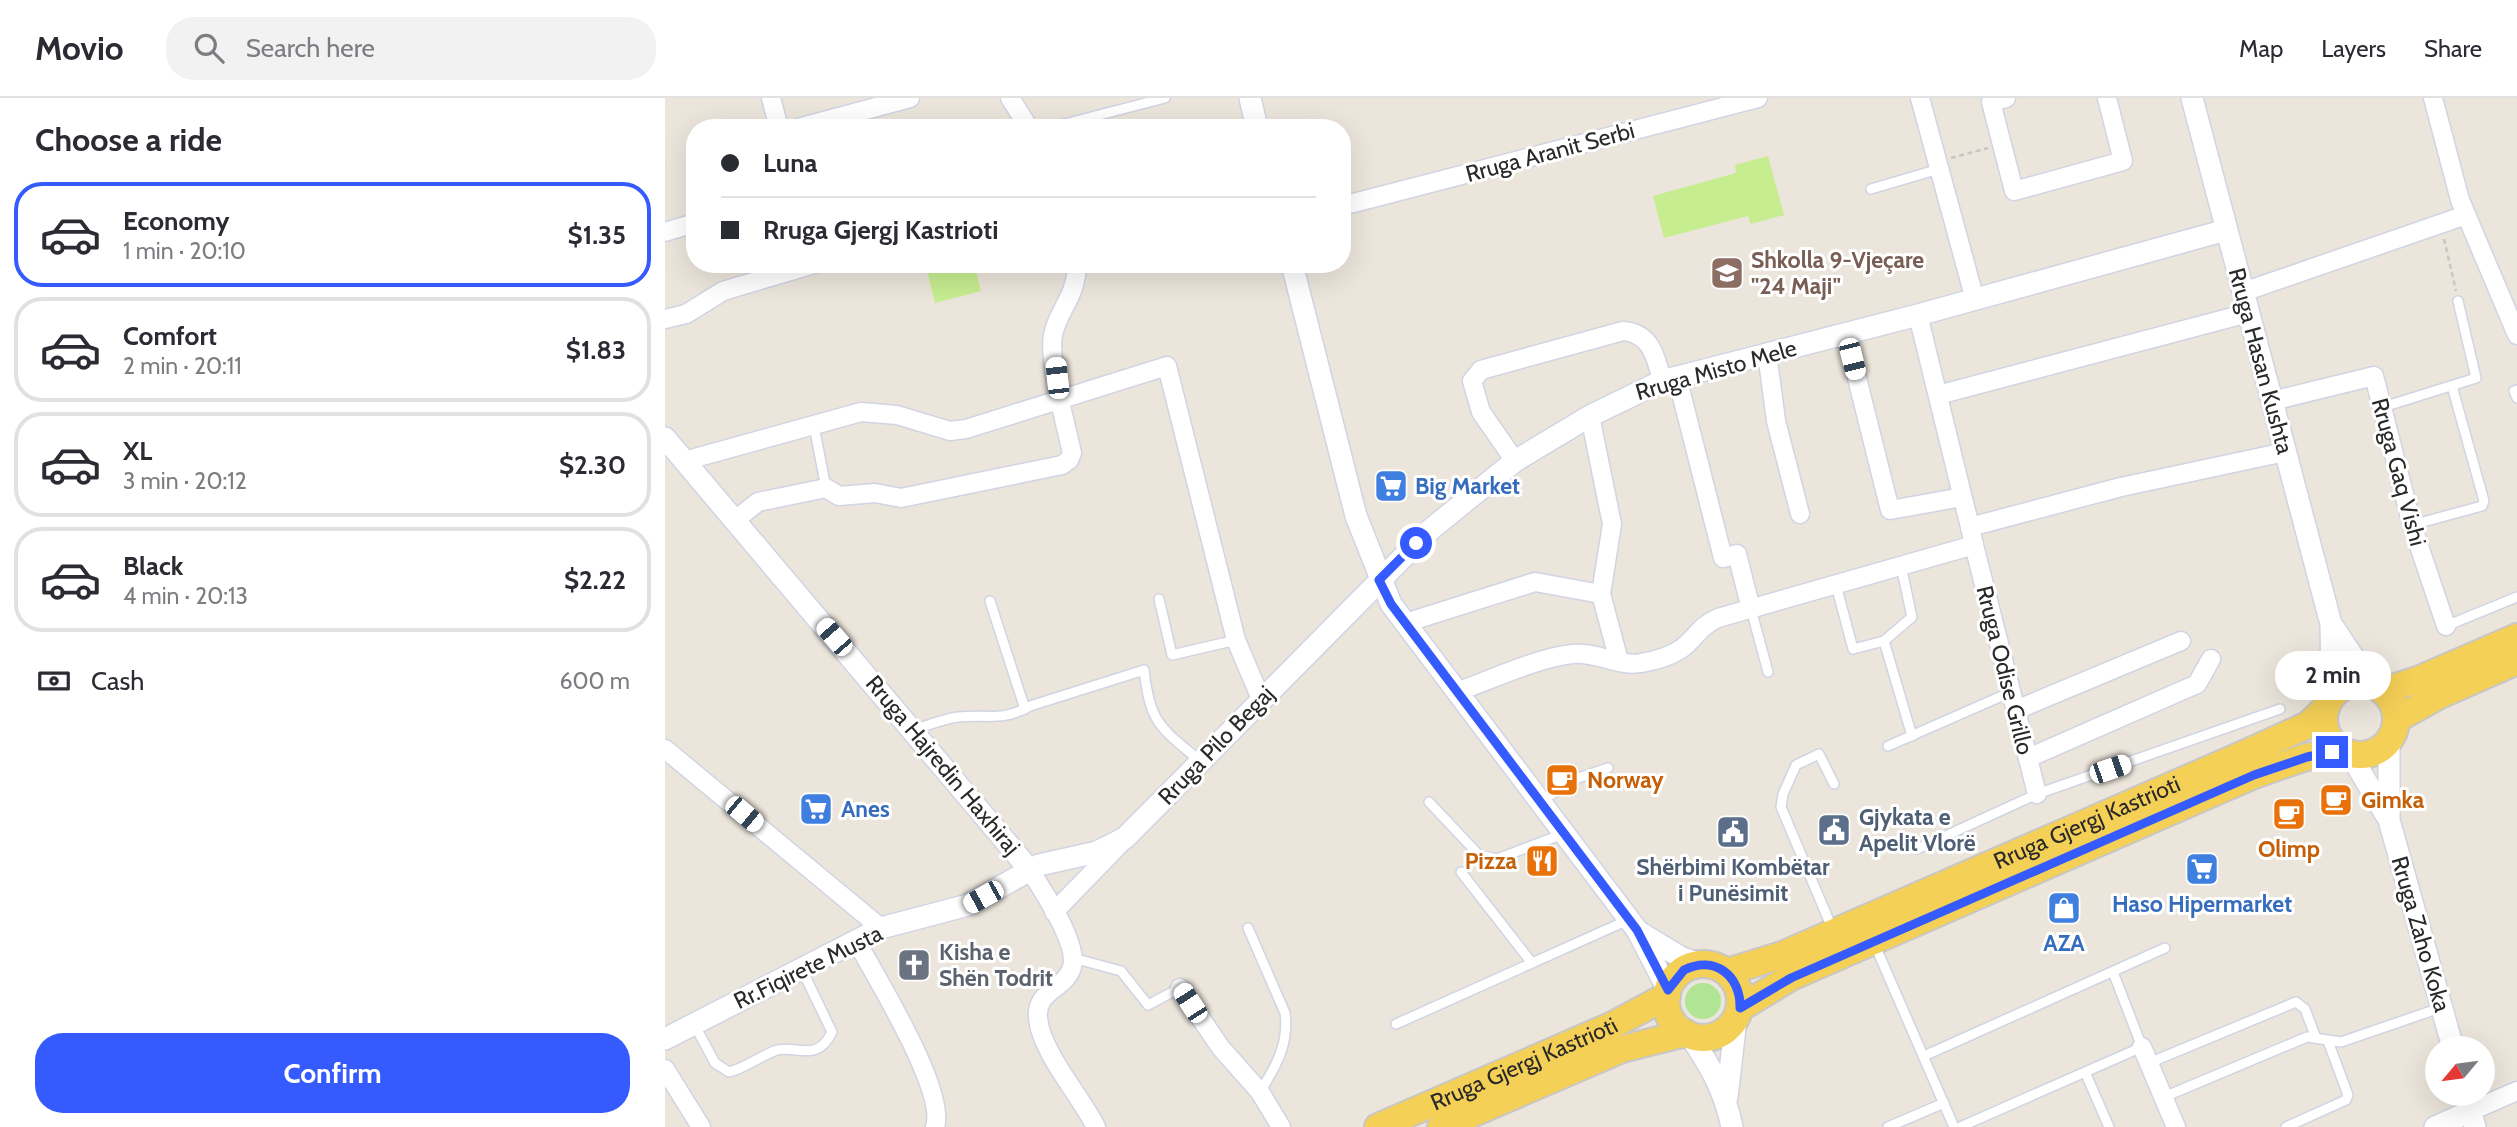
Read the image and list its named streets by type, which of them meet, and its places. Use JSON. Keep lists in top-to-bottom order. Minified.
{"streets":{"main road":["Rruga Gjergj Kastrioti"],"street":["Rruga Aranit Serbi","Rruga Hasan Kushta","Rruga Misto Mele","Rruga Gaq Vishi","Rruga Odise Grillo","Rruga Pilo Begaj","Rruga Hajredin Haxhiraj","Rruga Zaho Koka","Rr.Fiqirete Musta"]},"crossings":[["Rruga Hasan Kushta","Rruga Misto Mele"],["Rruga Hasan Kushta","Rruga Gaq Vishi"],["Rruga Misto Mele","Rruga Pilo Begaj"],["Rruga Pilo Begaj","Rruga Hajredin Haxhiraj"],["Rruga Pilo Begaj","Rr.Fiqirete Musta"],["Rruga Hajredin Haxhiraj","Rr.Fiqirete Musta"]],"places":{"school or university":["Shkolla 9-Vjeçare \"24 Maji\""],"supermarket":["Big Market","Anes","Haso Hipermarket"],"cafe":["Norway","Gimka","Olimp"],"public building":["Gjykata e Apelit Vlorë","Shërbimi Kombëtar i Punësimit"],"restaurant":["Pizza"],"shop":["AZA"],"church":["Kisha e Shën Todrit"]},"north":"bottom left","page":{"header":"Movio","search":"Search here","nav":["Map","Layers","Share"],"heading":"Choose a ride","banner":["Luna","Rruga Gjergj Kastrioti"],"list":[{"name":"Economy","note":"1 min · 20:10","value":"$1.35"},{"name":"Comfort","note":"2 min · 20:11","value":"$1.83"},{"name":"XL","note":"3 min · 20:12","value":"$2.30"},{"name":"Black","note":"4 min · 20:13","value":"$2.22"}],"pay":["Cash","600 m"],"bubble":"2 min","buttons":"Confirm"}}
